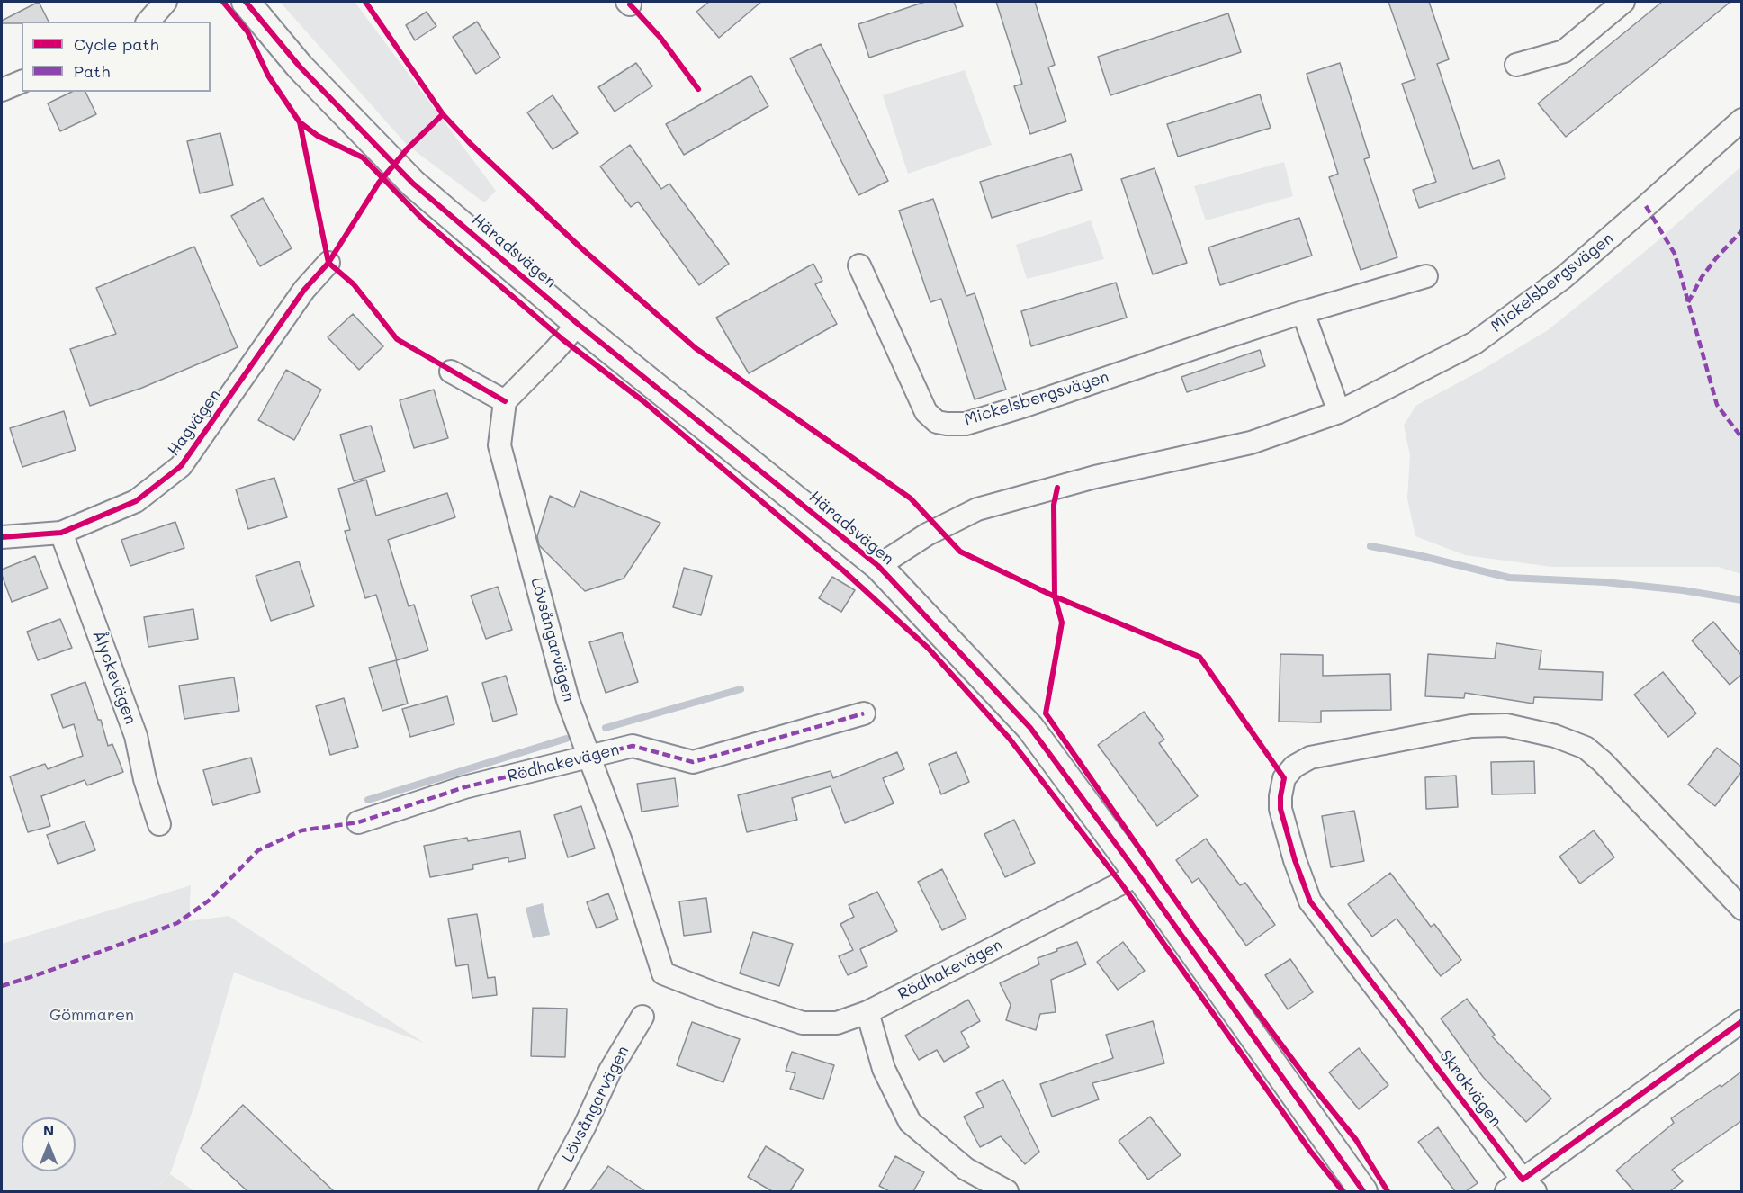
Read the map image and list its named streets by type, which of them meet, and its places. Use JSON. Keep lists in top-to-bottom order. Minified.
{"streets":{"street":["Häradsvägen","Mickelsbergsvägen","Hagvägen","Lövsångarvägen","Ålyckevägen","Rödhakevägen","Skrakvägen"]},"crossings":[["Häradsvägen","Mickelsbergsvägen"],["Häradsvägen","Rödhakevägen"],["Hagvägen","Ålyckevägen"],["Lövsångarvägen","Rödhakevägen"]],"parks":["Gömmaren"],"legend":["Cycle path","Path"],"north":"top"}
